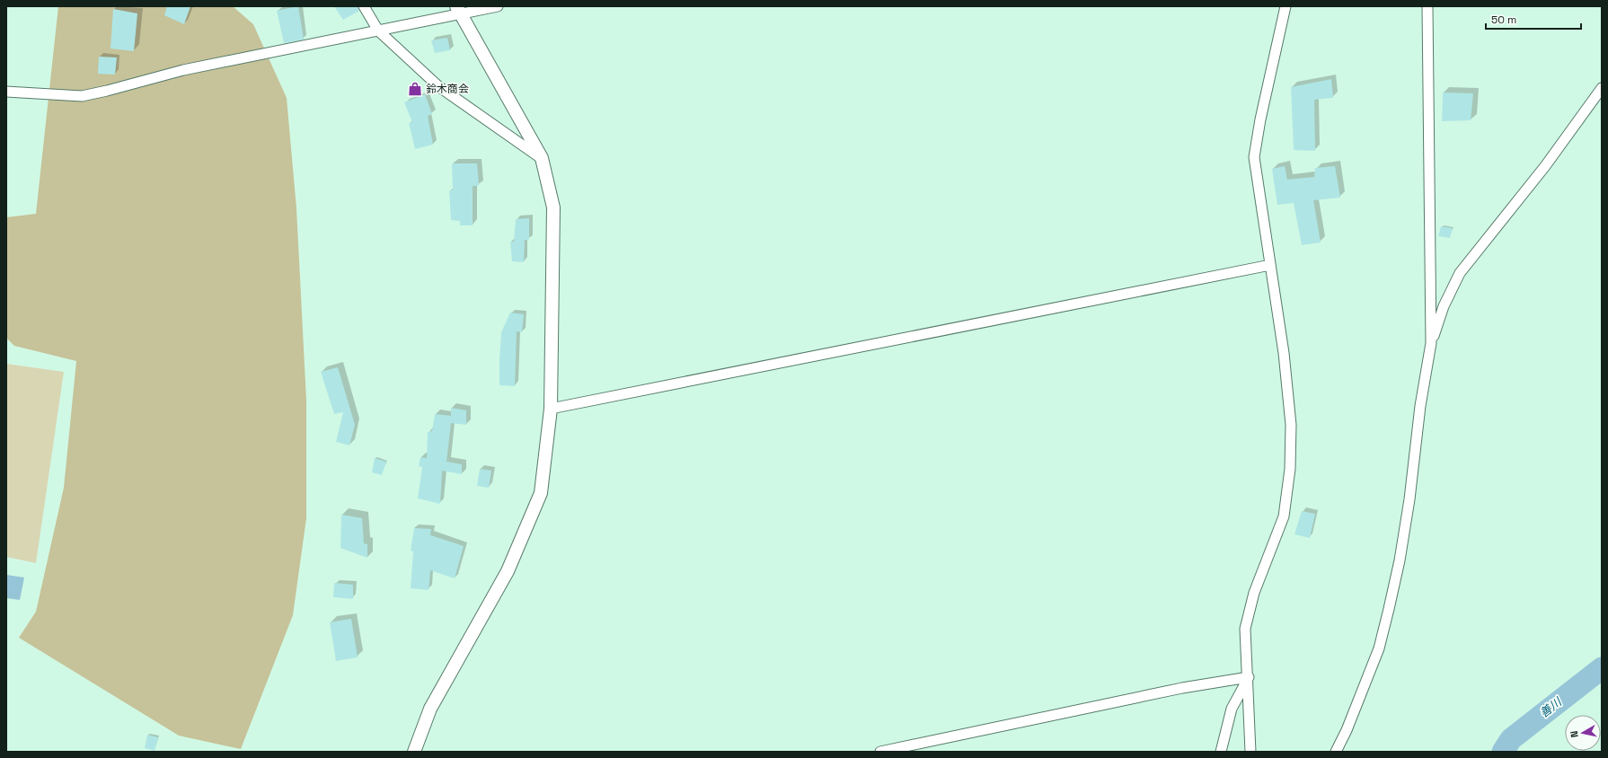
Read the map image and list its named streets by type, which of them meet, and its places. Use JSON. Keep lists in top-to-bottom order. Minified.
{"water":["善川"],"places":{"shop":["鈴木商会"]},"scale_bar":"50 m","north":"left"}
